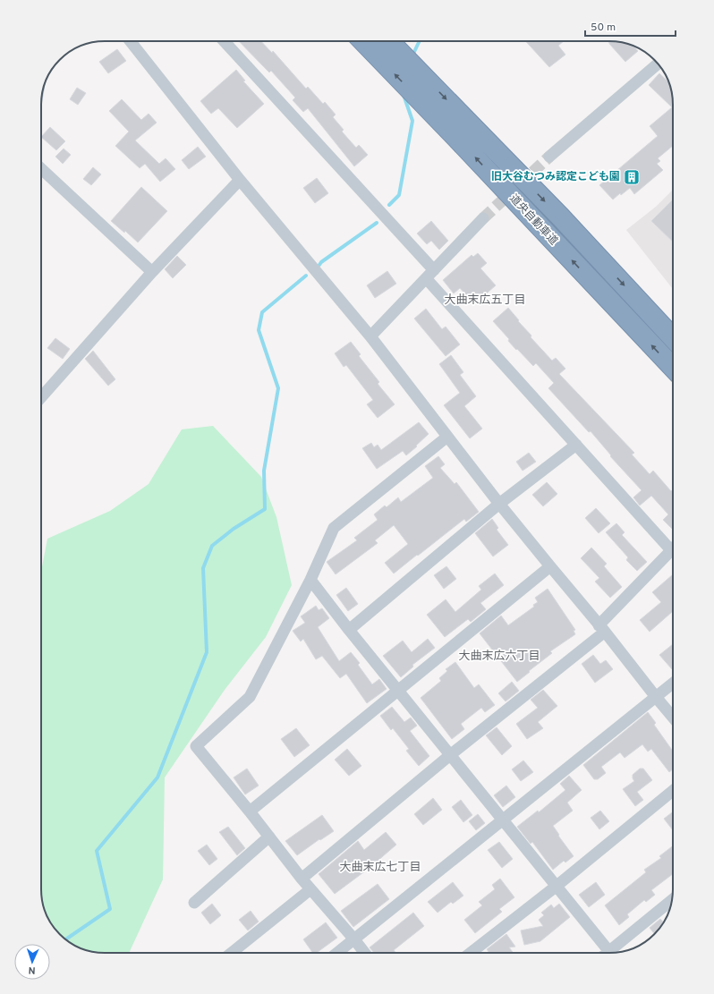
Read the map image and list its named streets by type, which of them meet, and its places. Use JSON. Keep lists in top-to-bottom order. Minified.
{"streets":{"highway":["道央自動車道"]},"districts":["大曲末広五丁目","大曲末広六丁目","大曲末広七丁目"],"places":{"building":["旧大谷むつみ認定こども園"]},"scale_bar":"50 m","north":"bottom"}
